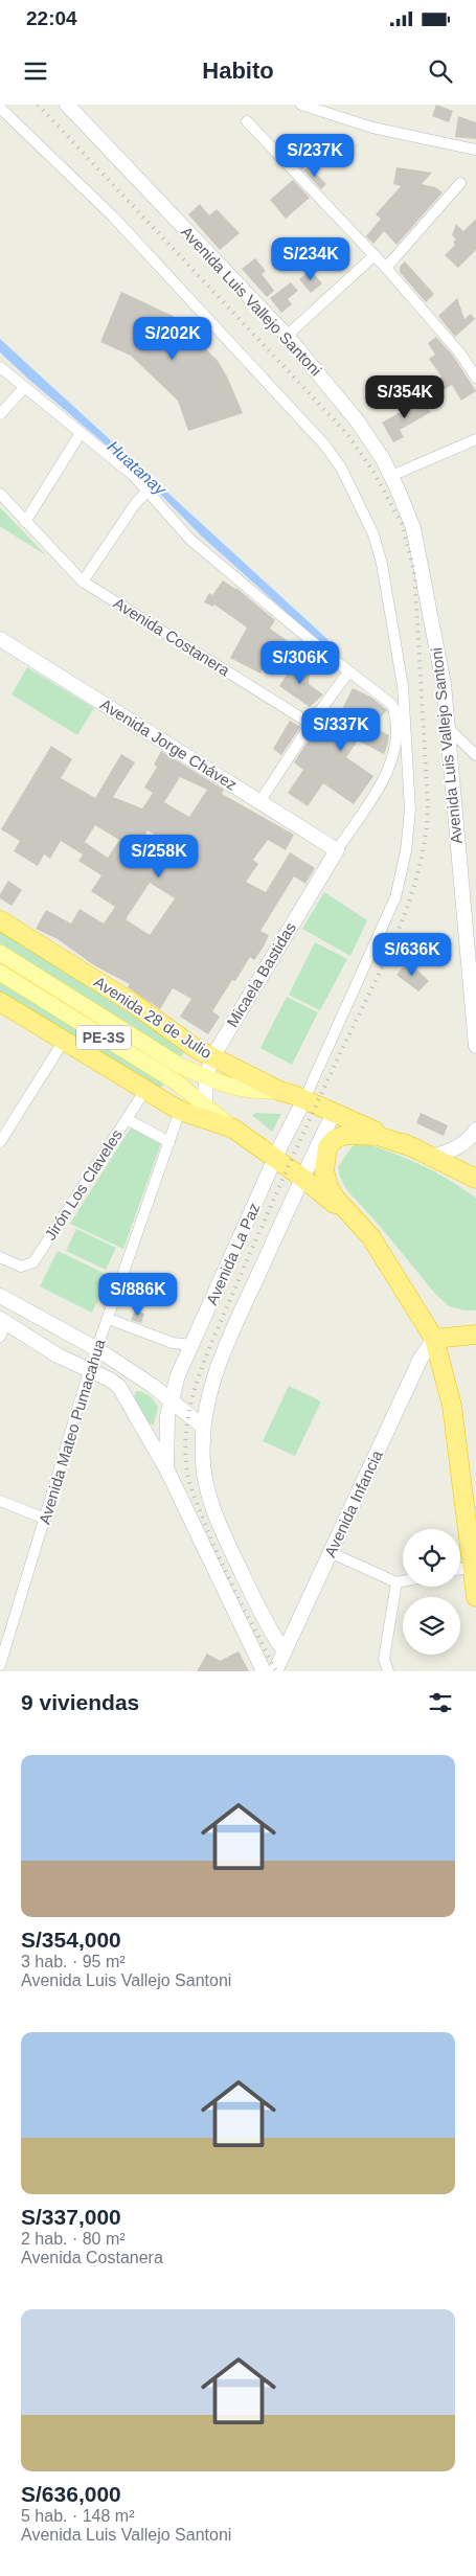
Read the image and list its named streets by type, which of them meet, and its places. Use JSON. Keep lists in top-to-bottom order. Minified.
{"streets":{"highway":["Avenida 28 de Julio","PE-3S"],"main road":["Avenida Luis Vallejo Santoni","Avenida Jorge Chávez","Micaela Bastidas","Avenida La Paz","Avenida Infancia"],"street":["Avenida Costanera","Jirón Los Claveles","Avenida Mateo Pumacahua"]},"crossings":[["Avenida Jorge Chávez","Micaela Bastidas"],["Micaela Bastidas","Avenida 28 de Julio"],["Micaela Bastidas","PE-3S"],["Avenida 28 de Julio","PE-3S"],["PE-3S","Avenida La Paz"],["PE-3S","Avenida Infancia"],["Avenida La Paz","Avenida Infancia"]],"water":["Huatanay"],"page":{"status":"22:04","header":"Habito","price":["S/237K","S/234K","S/202K","S/354K","S/306K","S/337K","S/258K","S/636K","S/886K"],"heading":"9 viviendas","list":[{"name":"S/354,000","note":"3 hab. · 95 m² · Avenida Luis Vallejo Santoni"},{"name":"S/337,000","note":"2 hab. · 80 m² · Avenida Costanera"},{"name":"S/636,000","note":"5 hab. · 148 m² · Avenida Luis Vallejo Santoni"}]}}
